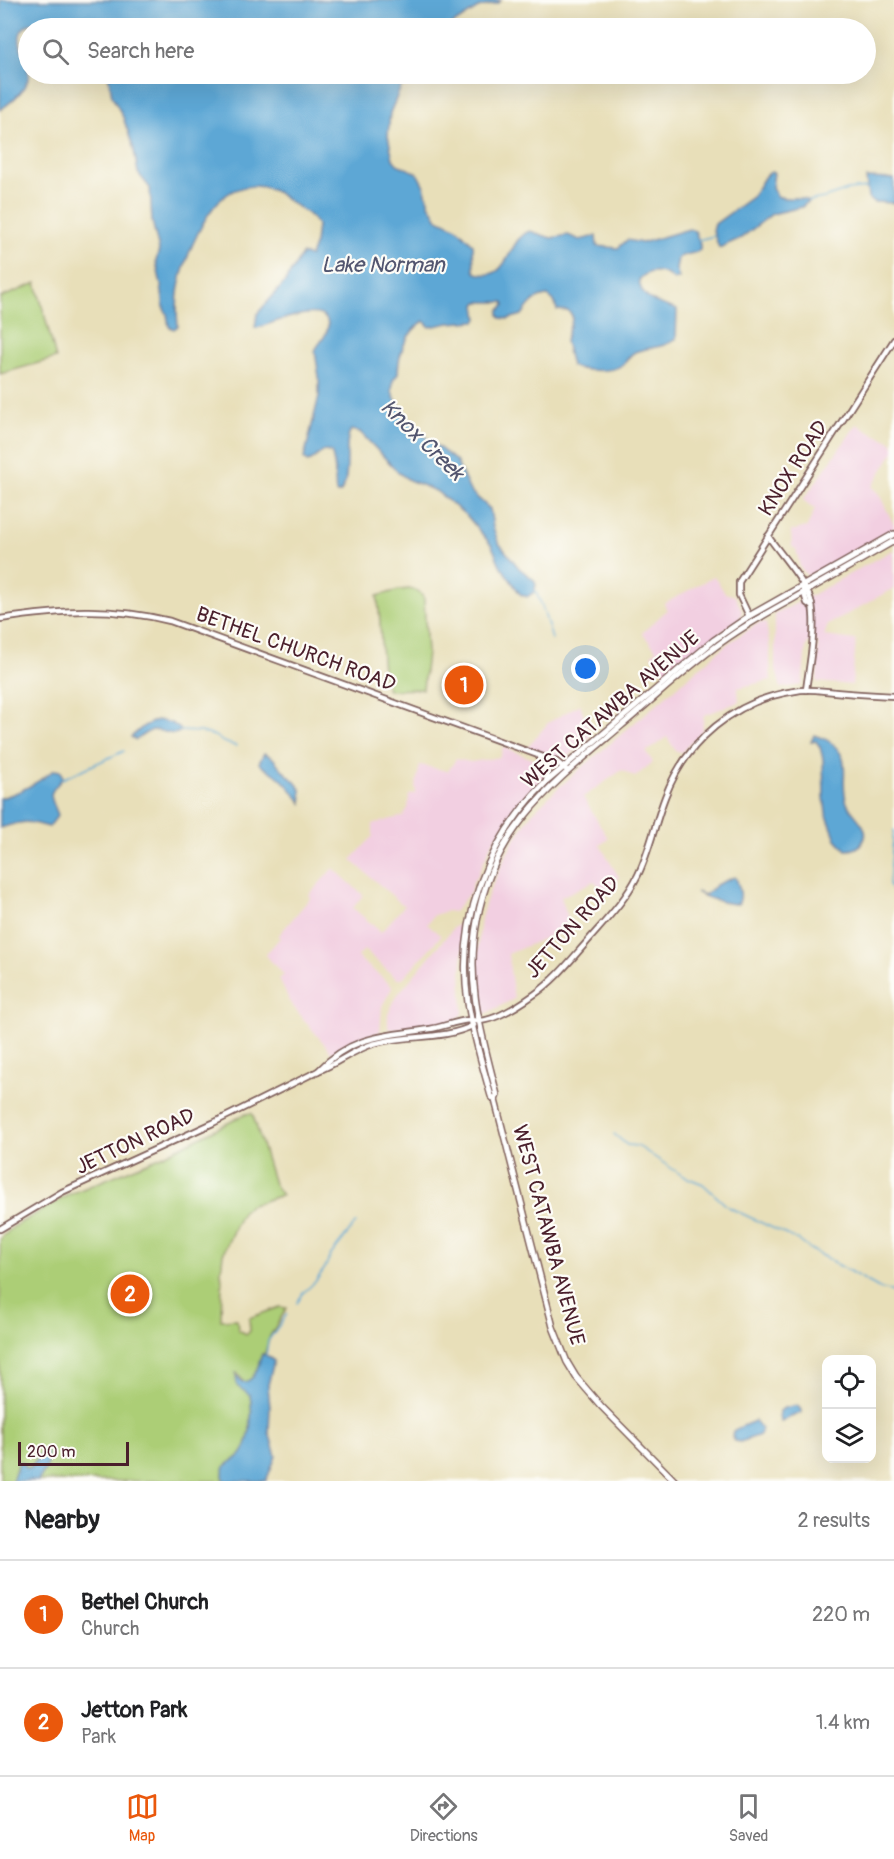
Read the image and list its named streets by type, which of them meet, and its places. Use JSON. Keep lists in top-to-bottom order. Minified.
{"streets":{"main road":["WEST CATAWBA AVENUE"],"street":["KNOX ROAD","BETHEL CHURCH ROAD","JETTON ROAD"]},"crossings":[["KNOX ROAD","WEST CATAWBA AVENUE"],["BETHEL CHURCH ROAD","WEST CATAWBA AVENUE"],["WEST CATAWBA AVENUE","JETTON ROAD"]],"water":["Lake Norman","Knox Creek"],"scale_bar":"200 m","page":{"search":"Search here","pins":["1","2"],"scale":"200 m","heading":["Nearby","2 results"],"list":[{"mark":"1","name":"Bethel Church","note":"Church","value":"220 m"},{"mark":"2","name":"Jetton Park","note":"Park","value":"1.4 km"}],"nav":["Map","Directions","Saved"]}}
